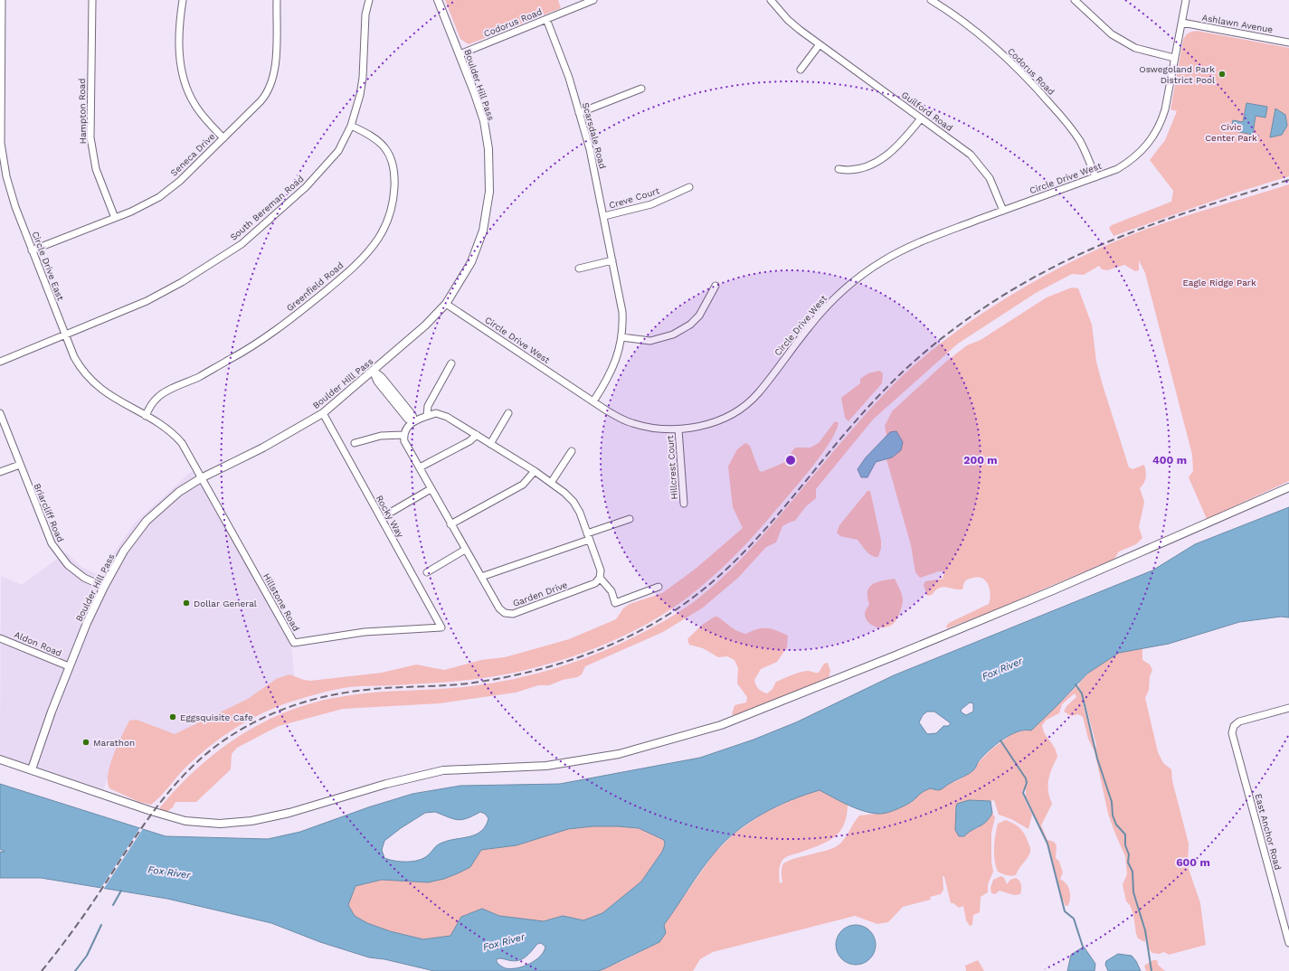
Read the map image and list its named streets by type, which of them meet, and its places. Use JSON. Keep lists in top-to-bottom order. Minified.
{"streets":{"street":["Codorus Road","Ashlawn Avenue","Boulder Hill Pass","Hampton Road","Guilford Road","Scarsdale Road","Seneca Drive","Circle Drive West","Creve Court","South Bereman Road","Circle Drive East","Greenfield Road","Hillcrest Court","Briarcliff Road","Rocky Way","Garden Drive","Hillstone Road","Aldon Road","East Anchor Road"]},"crossings":[["Codorus Road","Boulder Hill Pass"],["Codorus Road","Scarsdale Road"],["Codorus Road","Circle Drive West"],["Ashlawn Avenue","Circle Drive West"],["Boulder Hill Pass","Circle Drive West"],["Boulder Hill Pass","Circle Drive East"],["Boulder Hill Pass","Briarcliff Road"],["Boulder Hill Pass","Rocky Way"],["Boulder Hill Pass","Hillstone Road"],["Boulder Hill Pass","Aldon Road"],["Hampton Road","Seneca Drive"],["Guilford Road","Circle Drive West"],["Scarsdale Road","Circle Drive West"],["Scarsdale Road","Creve Court"],["Seneca Drive","Circle Drive East"],["Circle Drive West","Hillcrest Court"],["South Bereman Road","Circle Drive East"],["South Bereman Road","Greenfield Road"],["Circle Drive East","Greenfield Road"],["Circle Drive East","Hillstone Road"],["Rocky Way","Hillstone Road"]],"water":["Fox River"],"parks":["Civic Center Park","Eagle Ridge Park"],"places":["Oswegoland Park District Pool","Dollar General","Eggsquisite Cafe","Marathon"],"rings":["200 m","400 m","600 m"]}
